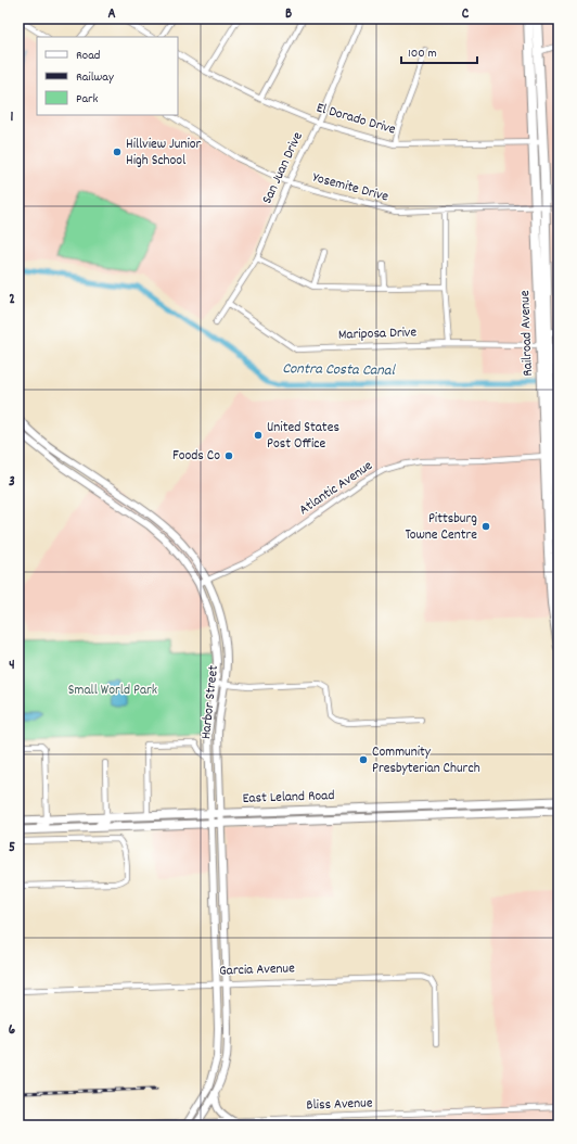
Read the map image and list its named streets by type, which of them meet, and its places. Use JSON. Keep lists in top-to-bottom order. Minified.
{"streets":{"highway":["Railroad Avenue"],"main road":["East Leland Road"],"street":["El Dorado Drive","San Juan Drive","Yosemite Drive","Mariposa Drive","Atlantic Avenue","Harbor Street","Garcia Avenue","Bliss Avenue"]},"crossings":[["El Dorado Drive","San Juan Drive"],["El Dorado Drive","Railroad Avenue"],["San Juan Drive","Yosemite Drive"],["San Juan Drive","Mariposa Drive"],["Yosemite Drive","Railroad Avenue"],["Railroad Avenue","Mariposa Drive"],["Railroad Avenue","Atlantic Avenue"],["Atlantic Avenue","Harbor Street"],["Harbor Street","East Leland Road"],["Harbor Street","Garcia Avenue"],["Harbor Street","Bliss Avenue"]],"water":["Contra Costa Canal"],"parks":["Small World Park"],"places":["Hillview Junior High School","United States Post Office","Foods Co","Pittsburg Towne Centre","Community Presbyterian Church"],"legend":["Road","Railway","Park"],"scale_bar":"100 m","grid":{"columns":["A","B","C"],"rows":["1","2","3","4","5","6"]}}
